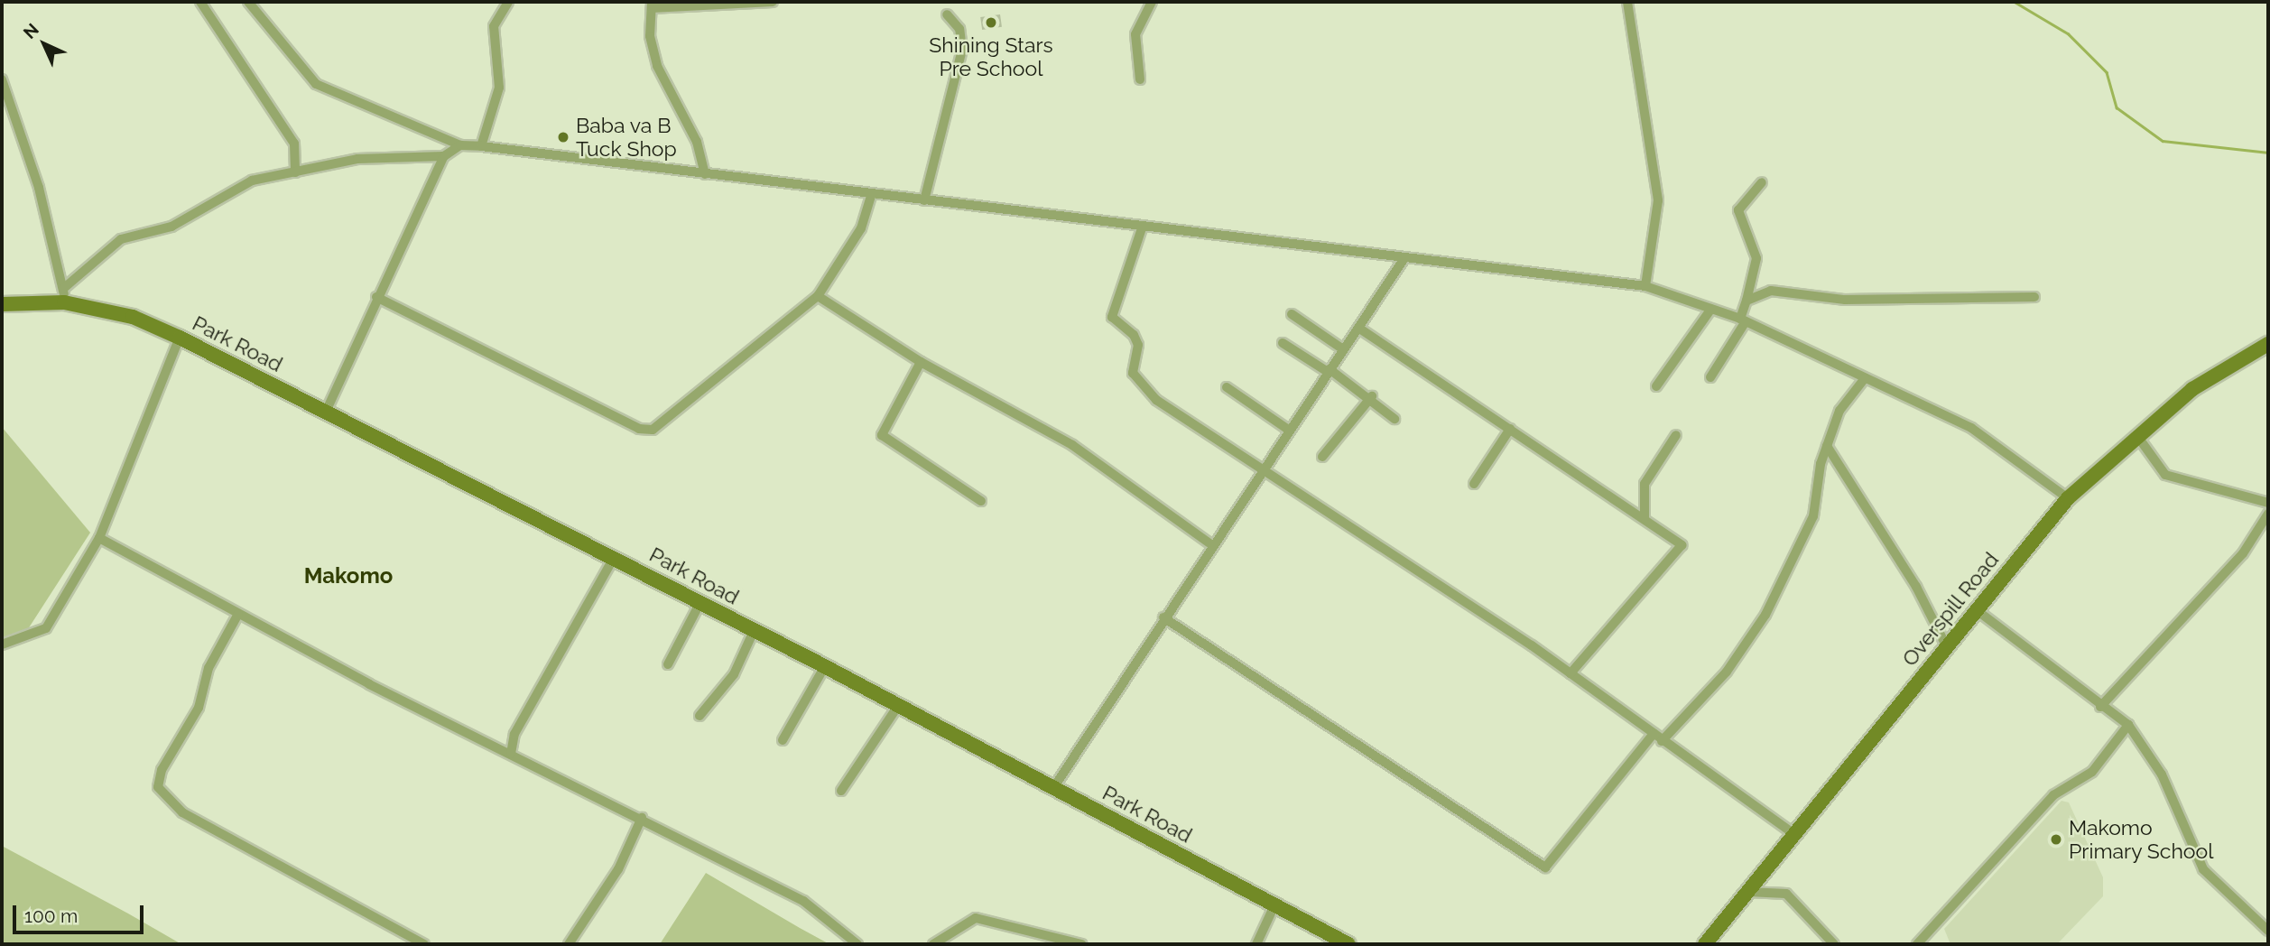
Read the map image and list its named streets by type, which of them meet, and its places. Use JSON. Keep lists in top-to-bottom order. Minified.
{"streets":{"street":["Park Road","Overspill Road"]},"districts":["Makomo"],"places":["Shining Stars Pre School","Baba va B Tuck Shop","Makomo Primary School"],"scale_bar":"100 m","north":"top left"}
